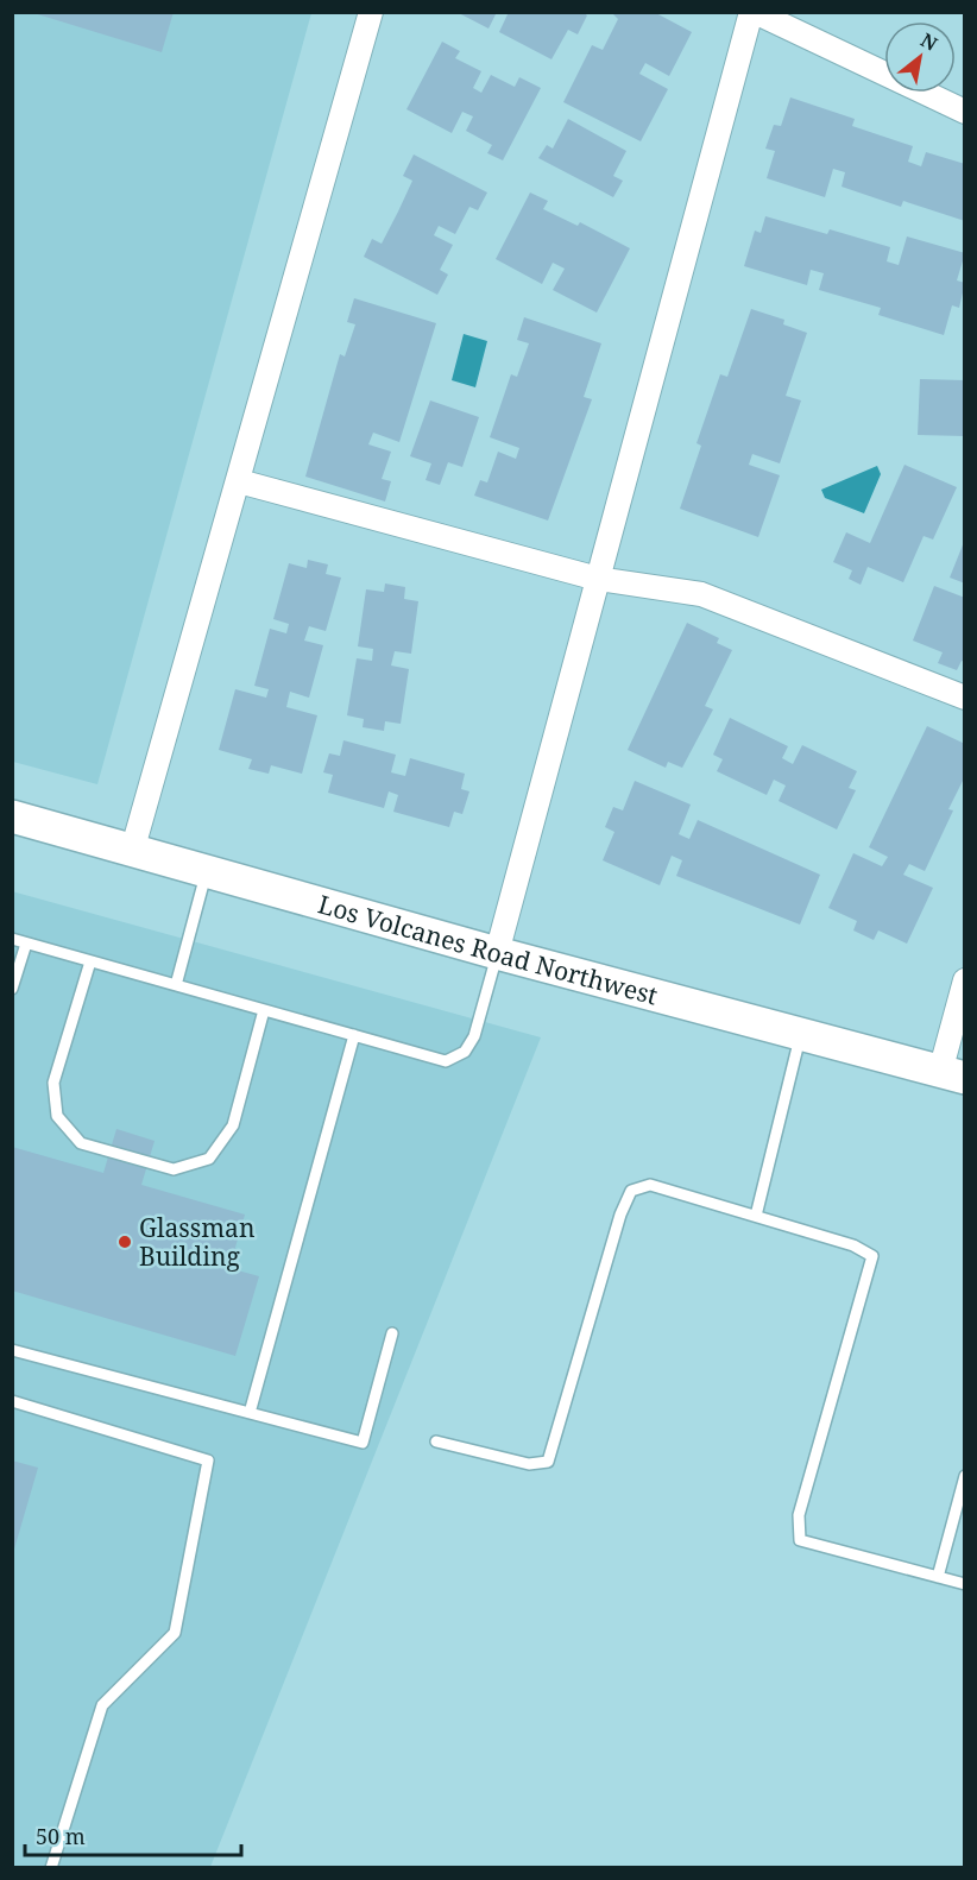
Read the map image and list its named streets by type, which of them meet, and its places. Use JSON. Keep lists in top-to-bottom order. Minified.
{"streets":{"street":["Los Volcanes Road Northwest"]},"places":["Glassman Building"],"scale_bar":"50 m","north":"top right"}
